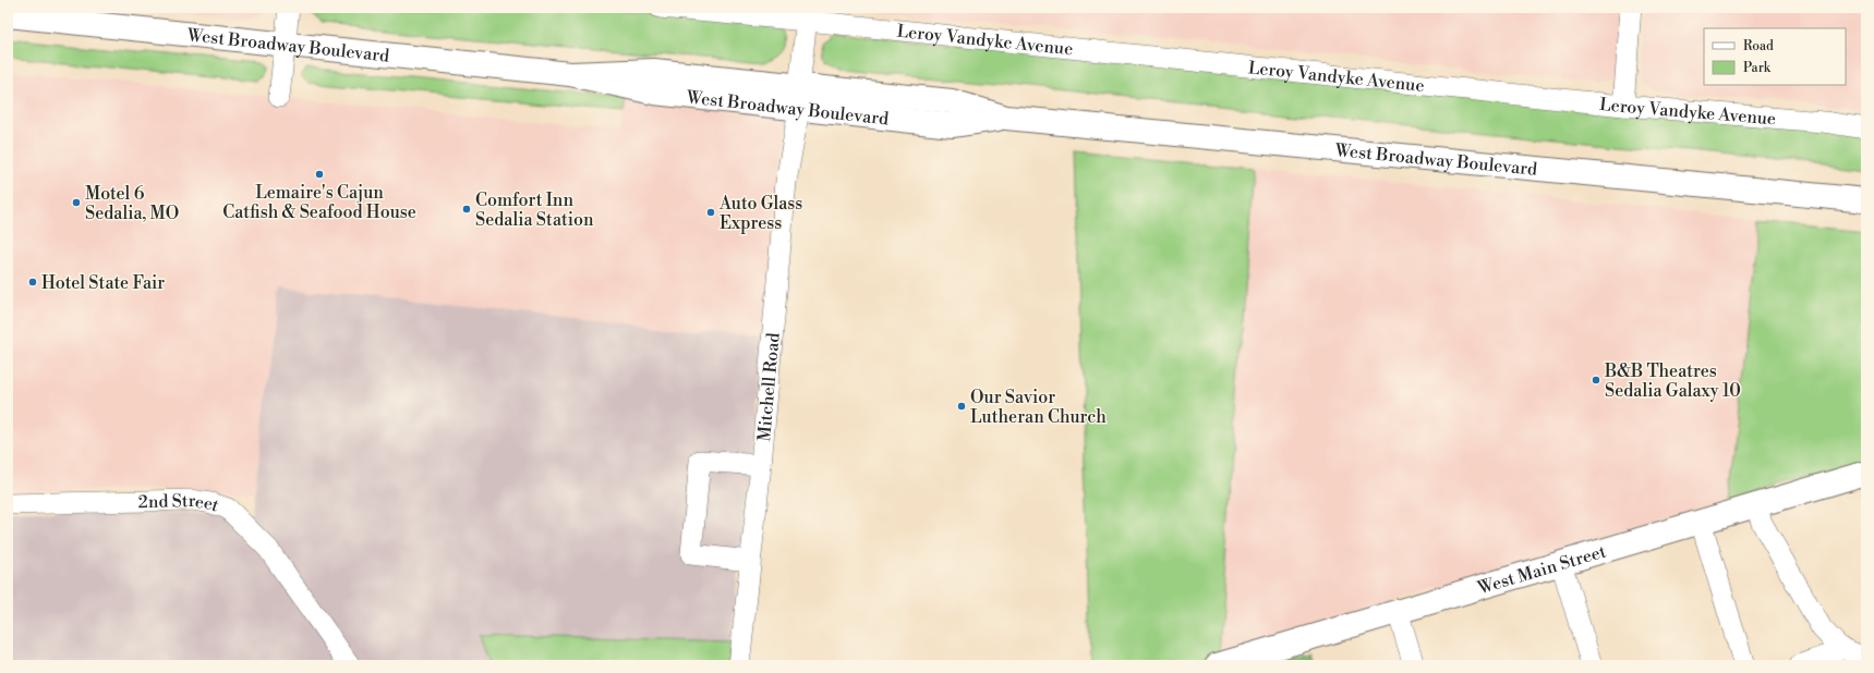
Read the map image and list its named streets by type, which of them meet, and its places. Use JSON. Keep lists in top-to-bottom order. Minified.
{"streets":{"main road":["West Broadway Boulevard","West Main Street"],"street":["Leroy Vandyke Avenue","Mitchell Road","2nd Street"]},"crossings":[["Leroy Vandyke Avenue","Mitchell Road"],["West Broadway Boulevard","Mitchell Road"]],"places":["Lemaire's Cajun Catfish & Seafood House","Motel 6 Sedalia, MO","Comfort Inn Sedalia Station","Auto Glass Express","Hotel State Fair","B&B Theatres Sedalia Galaxy 10","Our Savior Lutheran Church"],"legend":["Road","Park"]}
